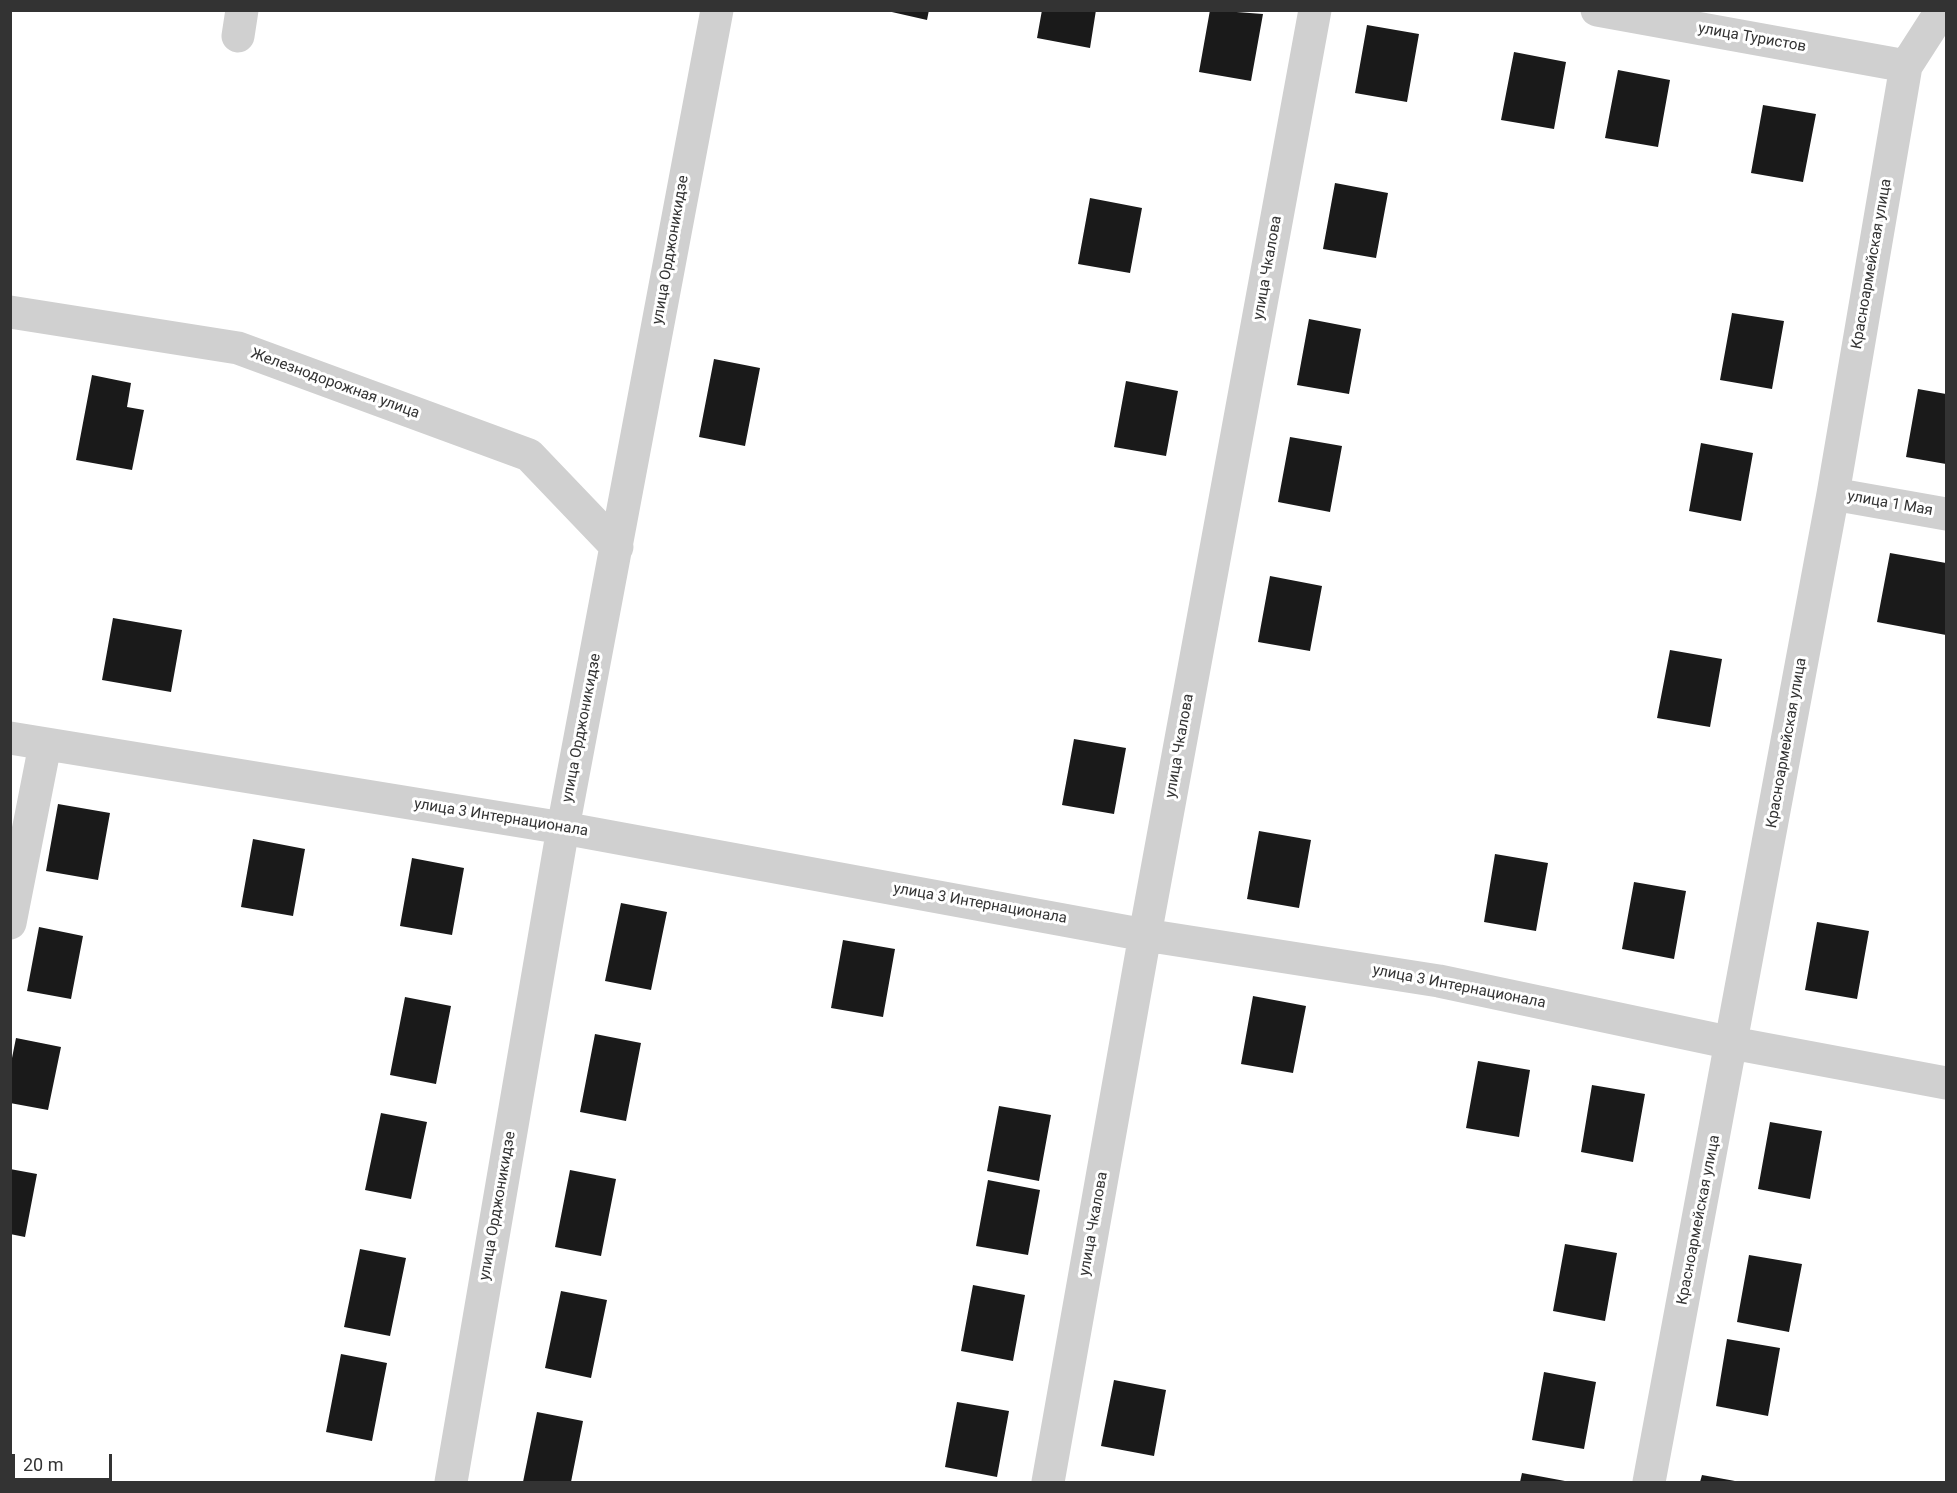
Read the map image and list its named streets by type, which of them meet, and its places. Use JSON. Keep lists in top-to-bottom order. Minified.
{"streets":{"street":["улица Туристов","улица Орджоникидзе","Красноармейская улица","улица Чкалова","Железнодорожная улица","улица 1 Мая","улица 3 Интернационала"]},"crossings":[["улица Туристов","Красноармейская улица"],["улица Орджоникидзе","Железнодорожная улица"],["улица Орджоникидзе","улица 3 Интернационала"],["Красноармейская улица","улица 1 Мая"],["Красноармейская улица","улица 3 Интернационала"],["улица Чкалова","улица 3 Интернационала"]],"scale_bar":"20 m"}
